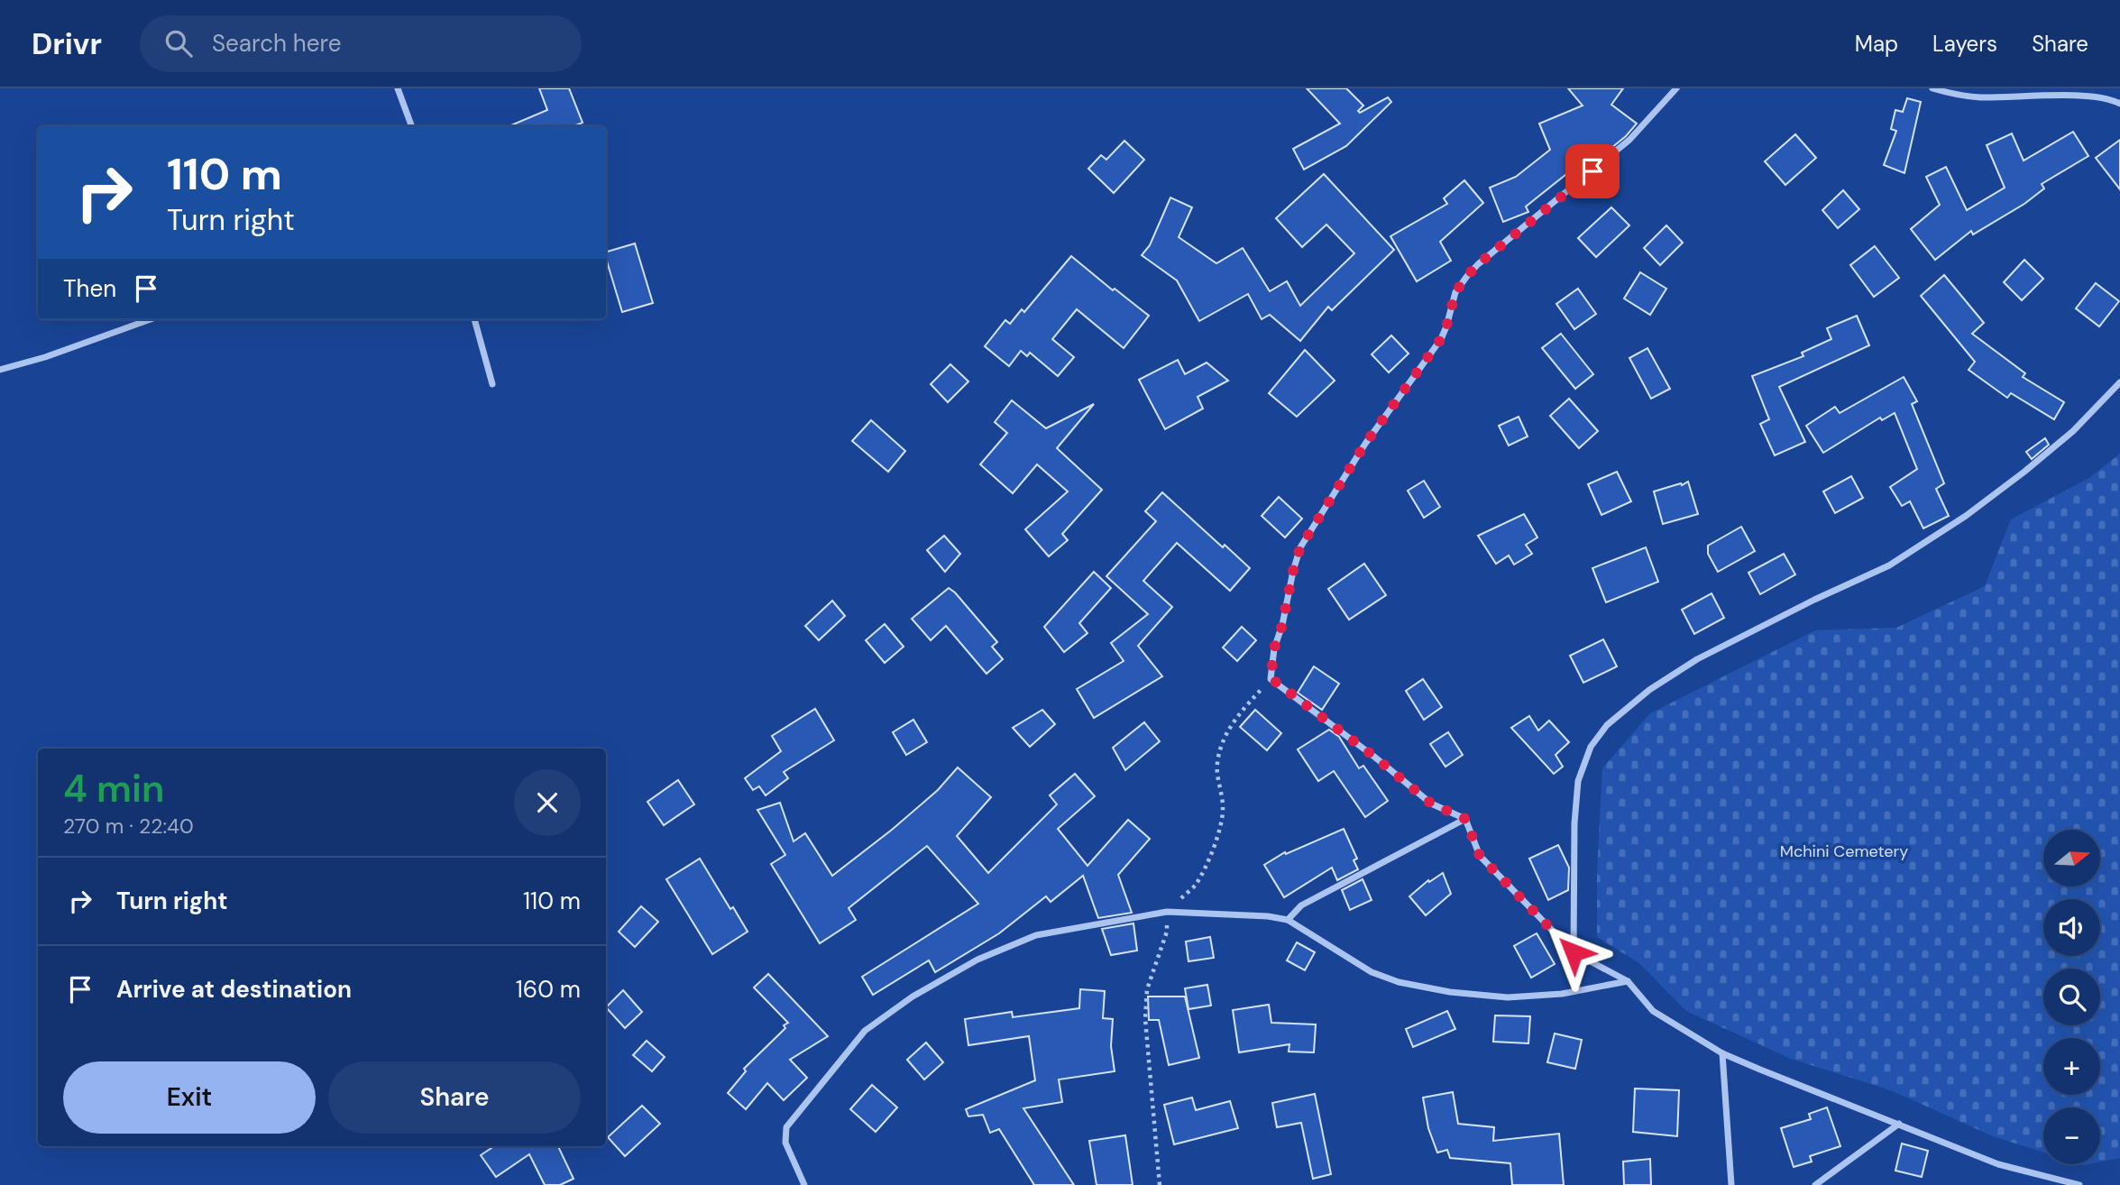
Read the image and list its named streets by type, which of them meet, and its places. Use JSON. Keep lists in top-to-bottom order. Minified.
{"parks":["Mchini Cemetery"],"north":"right","page":{"header":"Drivr","search":"Search here","nav":["Map","Layers","Share"],"turn":["110 m","Turn right"],"then":"Then","heading":["4 min","270 m · 22:40"],"map_buttons":["+","−"],"list":[{"name":"Turn right","value":"110 m"},{"name":"Arrive at destination","value":"160 m"}],"buttons":["Exit","Share"]}}
